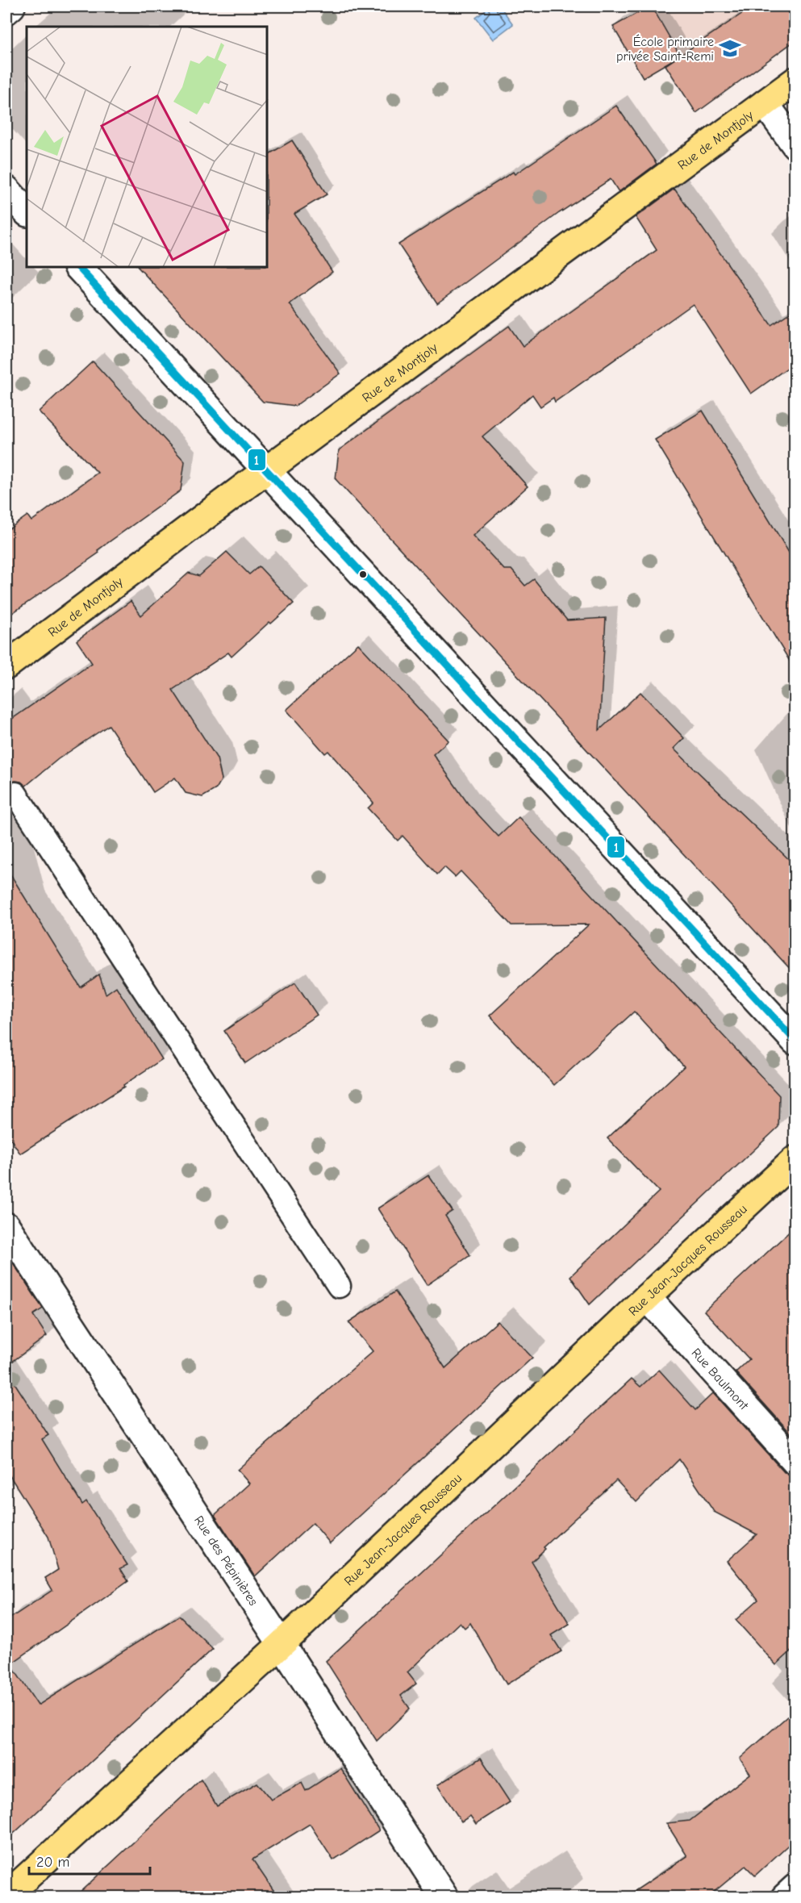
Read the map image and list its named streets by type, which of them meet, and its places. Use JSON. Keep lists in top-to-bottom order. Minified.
{"streets":{"main road":["Rue de Montjoly","Rue Jean-Jacques Rousseau"],"street":["Rue Baulmont","Rue des Pépinières"]},"crossings":[["Rue Jean-Jacques Rousseau","Rue Baulmont"],["Rue Jean-Jacques Rousseau","Rue des Pépinières"]],"places":{"school or university":["École primaire privée Saint-Remi"]},"lines":["transit line 1"],"scale_bar":"20 m"}
